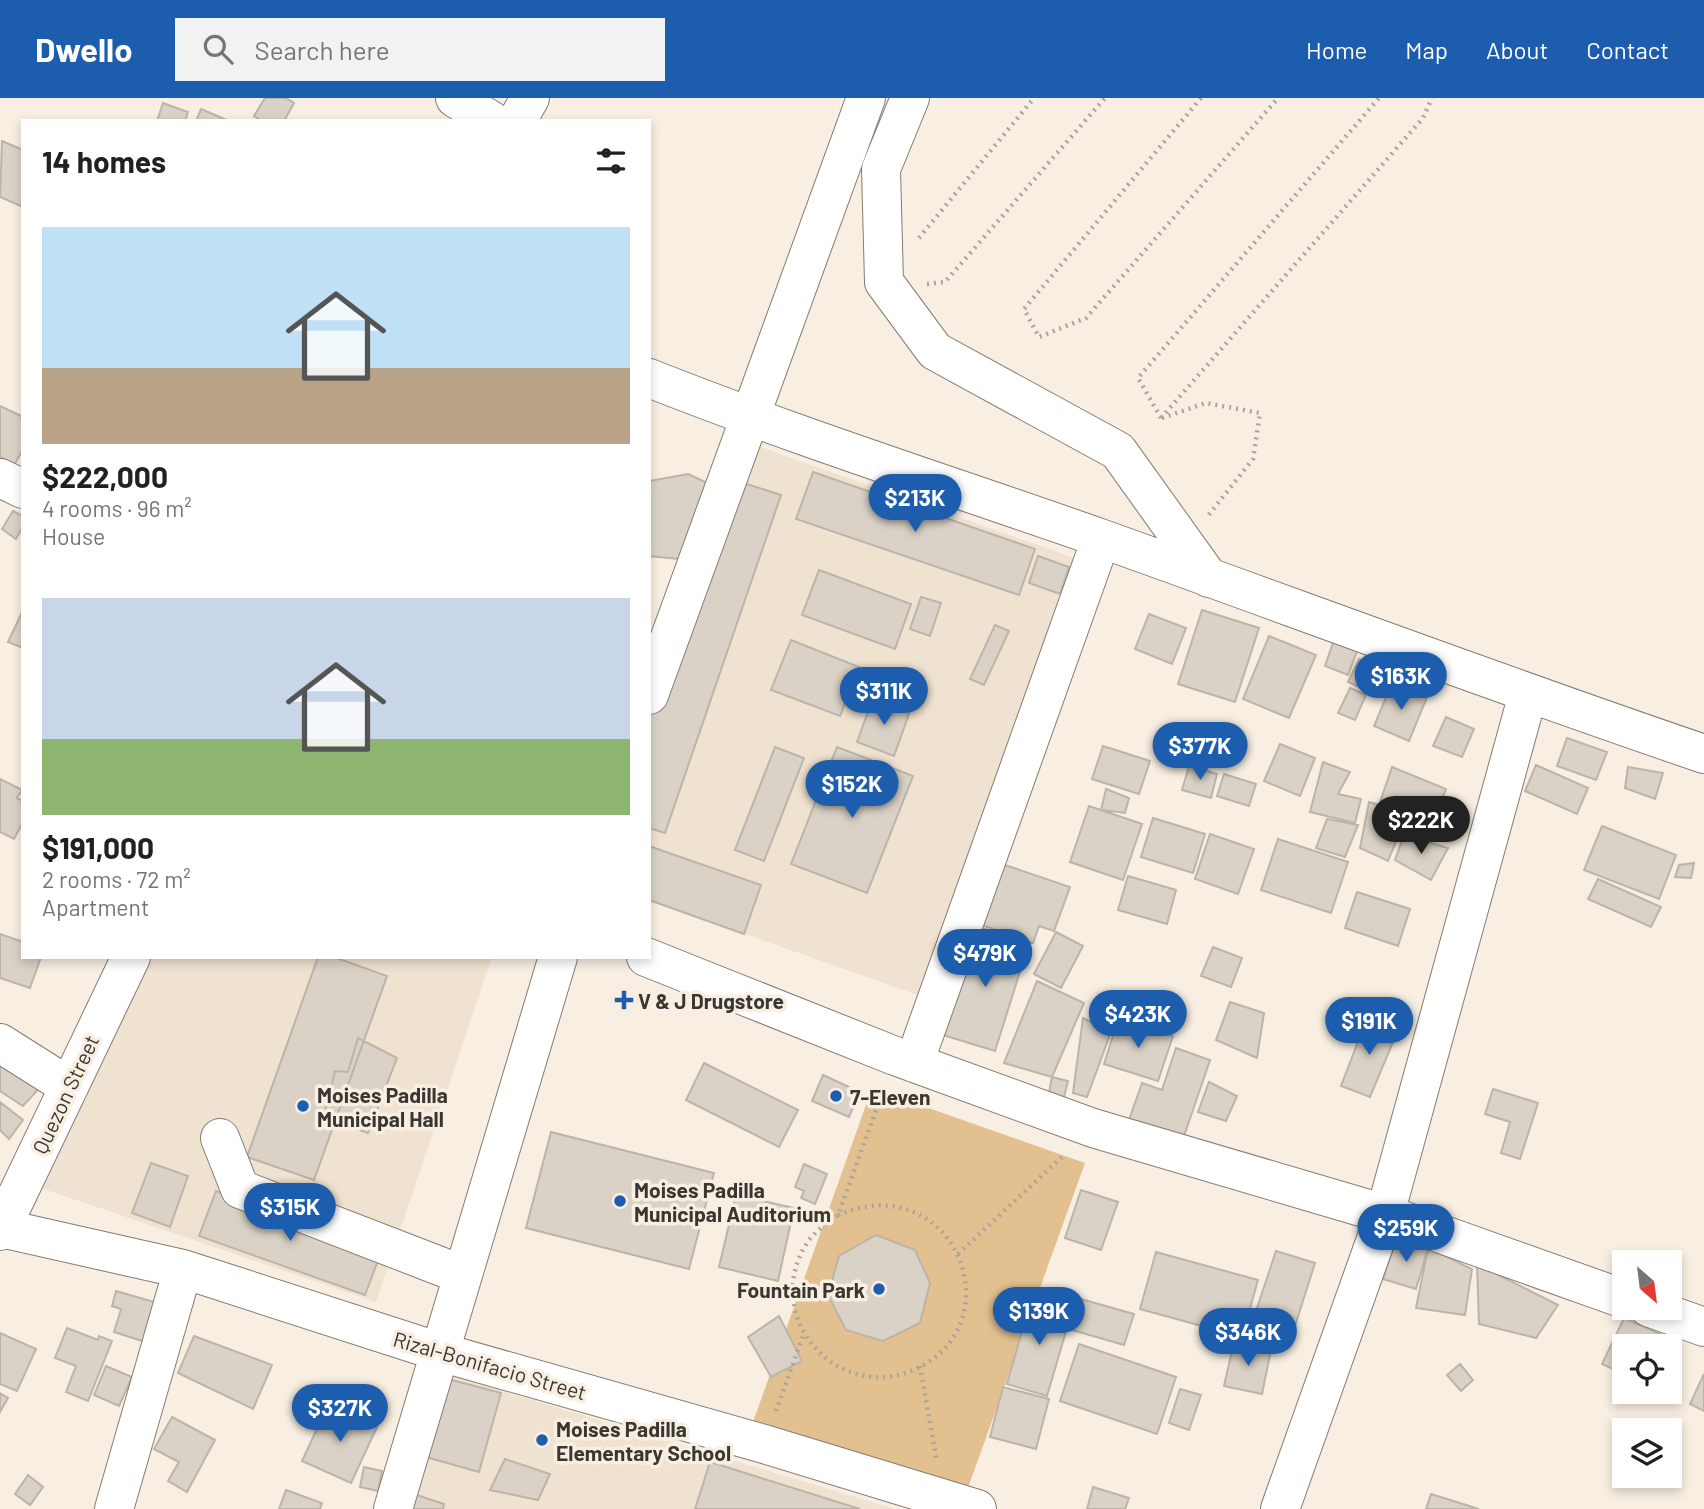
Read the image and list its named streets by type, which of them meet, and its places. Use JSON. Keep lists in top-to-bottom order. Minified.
{"streets":{"street":["Quezon Street","Rizal-Bonifacio Street"]},"crossings":[["Quezon Street","Rizal-Bonifacio Street"]],"places":{"health":["V & J Drugstore"],"other":["7-Eleven","Moises Padilla Municipal Hall","Moises Padilla Municipal Auditorium","Fountain Park","Moises Padilla Elementary School"]},"north":"bottom right","page":{"header":"Dwello","search":"Search here","nav":["Home","Map","About","Contact"],"heading":"14 homes","list":[{"name":"$222,000","note":"4 rooms · 96 m² · House"},{"name":"$191,000","note":"2 rooms · 72 m² · Apartment"}],"price":["$213K","$163K","$311K","$377K","$152K","$222K","$479K","$423K","$191K","$315K","$259K","$139K","$346K","$327K"]}}
